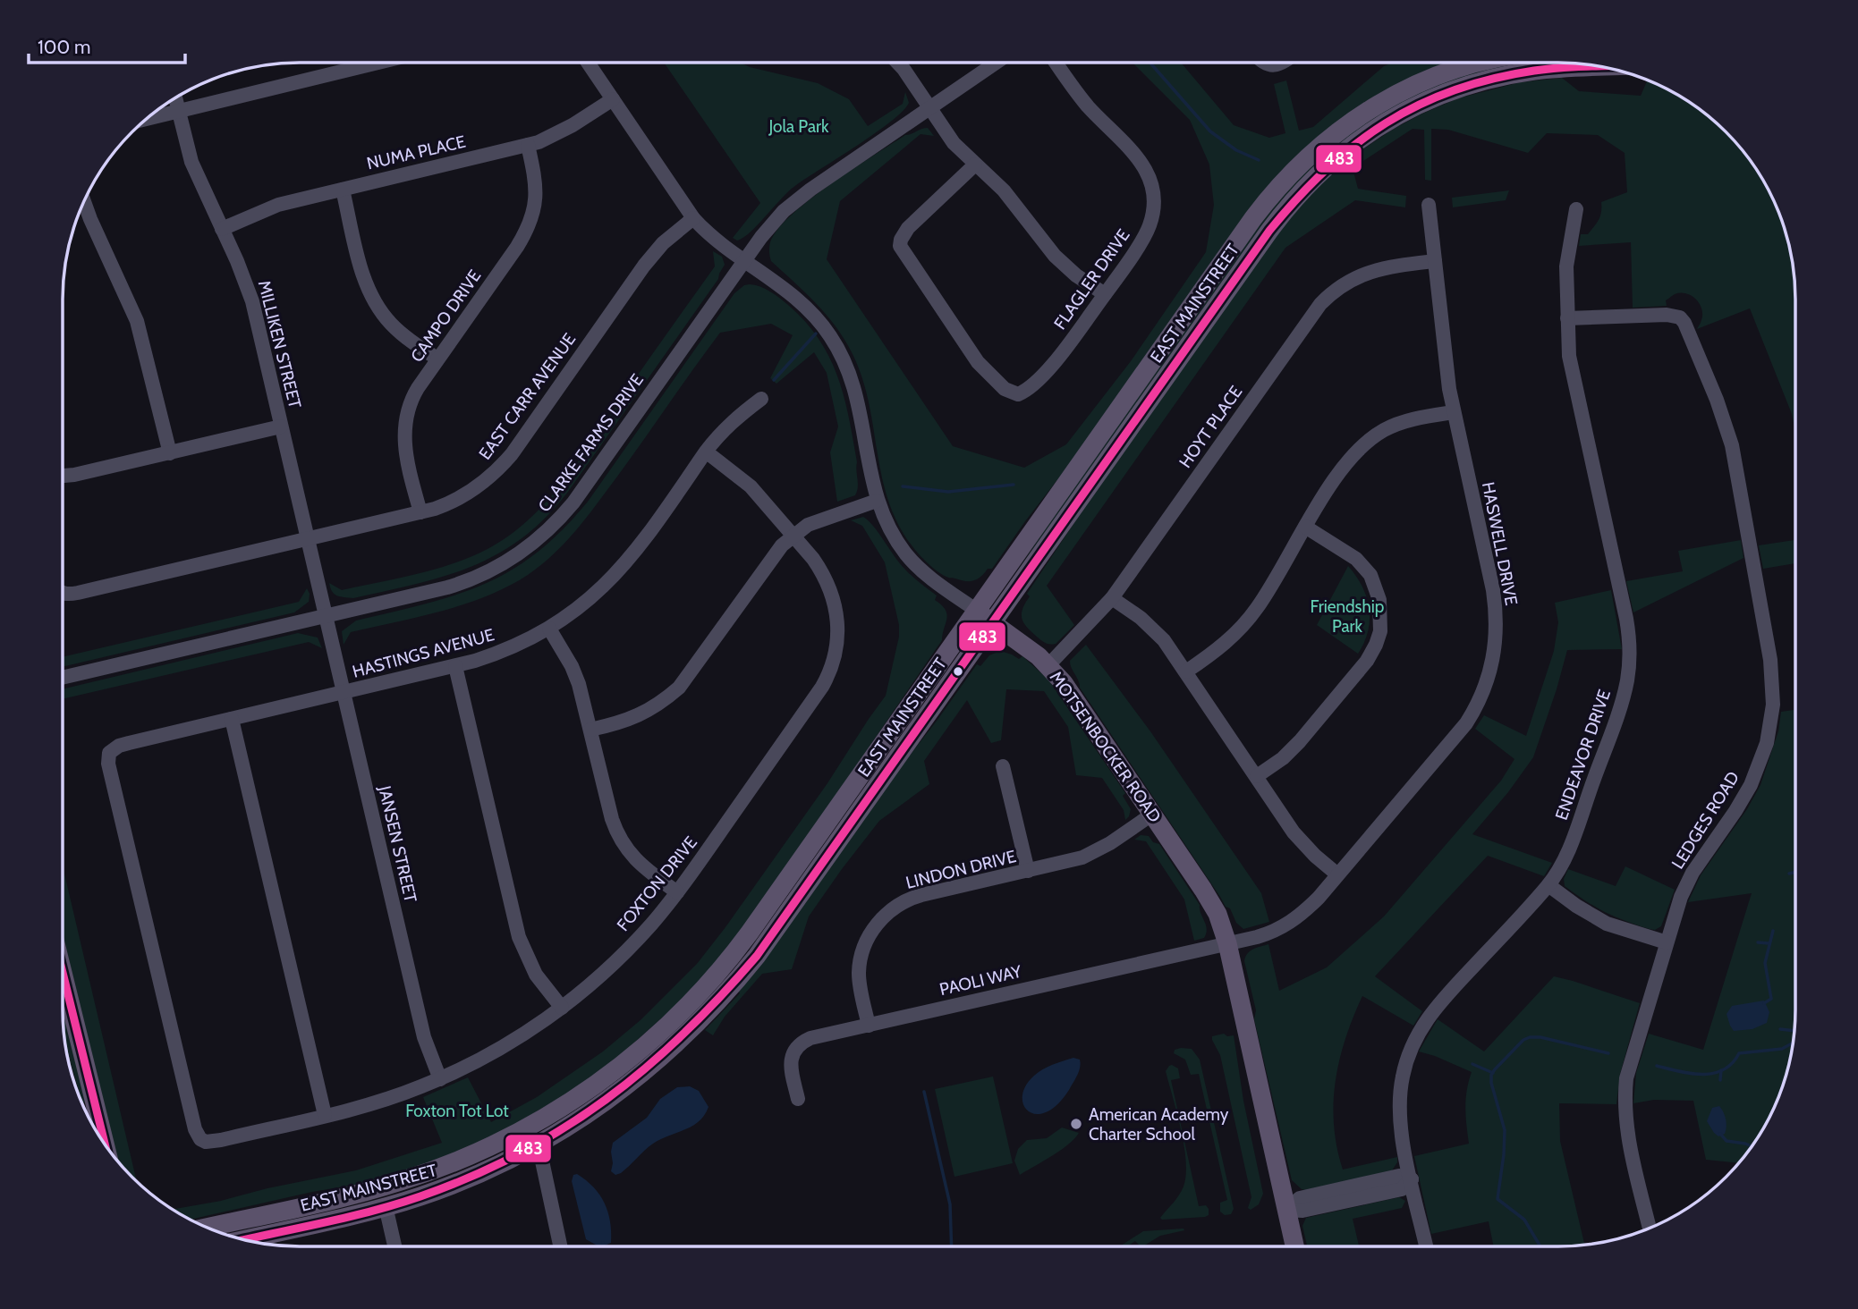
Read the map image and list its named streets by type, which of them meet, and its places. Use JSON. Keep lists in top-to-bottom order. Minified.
{"streets":{"main road":["EAST MAINSTREET","MOTSENBOCKER ROAD"],"street":["NUMA PLACE","FLAGLER DRIVE","CAMPO DRIVE","MILLIKEN STREET","EAST CARR AVENUE","HOYT PLACE","CLARKE FARMS DRIVE","HASWELL DRIVE","HASTINGS AVENUE","ENDEAVOR DRIVE","LEDGES ROAD","JANSEN STREET","LINDON DRIVE","FOXTON DRIVE","PAOLI WAY"]},"crossings":[["NUMA PLACE","CAMPO DRIVE"],["NUMA PLACE","MILLIKEN STREET"],["NUMA PLACE","MOTSENBOCKER ROAD"],["EAST MAINSTREET","MOTSENBOCKER ROAD"],["CAMPO DRIVE","EAST CARR AVENUE"],["MILLIKEN STREET","EAST CARR AVENUE"],["MILLIKEN STREET","CLARKE FARMS DRIVE"],["MILLIKEN STREET","JANSEN STREET"],["EAST CARR AVENUE","MOTSENBOCKER ROAD"],["HOYT PLACE","HASWELL DRIVE"],["HOYT PLACE","MOTSENBOCKER ROAD"],["CLARKE FARMS DRIVE","MOTSENBOCKER ROAD"],["CLARKE FARMS DRIVE","JANSEN STREET"],["HASWELL DRIVE","MOTSENBOCKER ROAD"],["HASWELL DRIVE","PAOLI WAY"],["HASTINGS AVENUE","JANSEN STREET"],["HASTINGS AVENUE","FOXTON DRIVE"],["MOTSENBOCKER ROAD","LINDON DRIVE"],["MOTSENBOCKER ROAD","PAOLI WAY"],["ENDEAVOR DRIVE","LEDGES ROAD"],["JANSEN STREET","FOXTON DRIVE"],["LINDON DRIVE","PAOLI WAY"]],"parks":["Jola Park","Friendship Park","Foxton Tot Lot"],"places":["American Academy Charter School"],"lines":["transit line 483"],"scale_bar":"100 m"}
